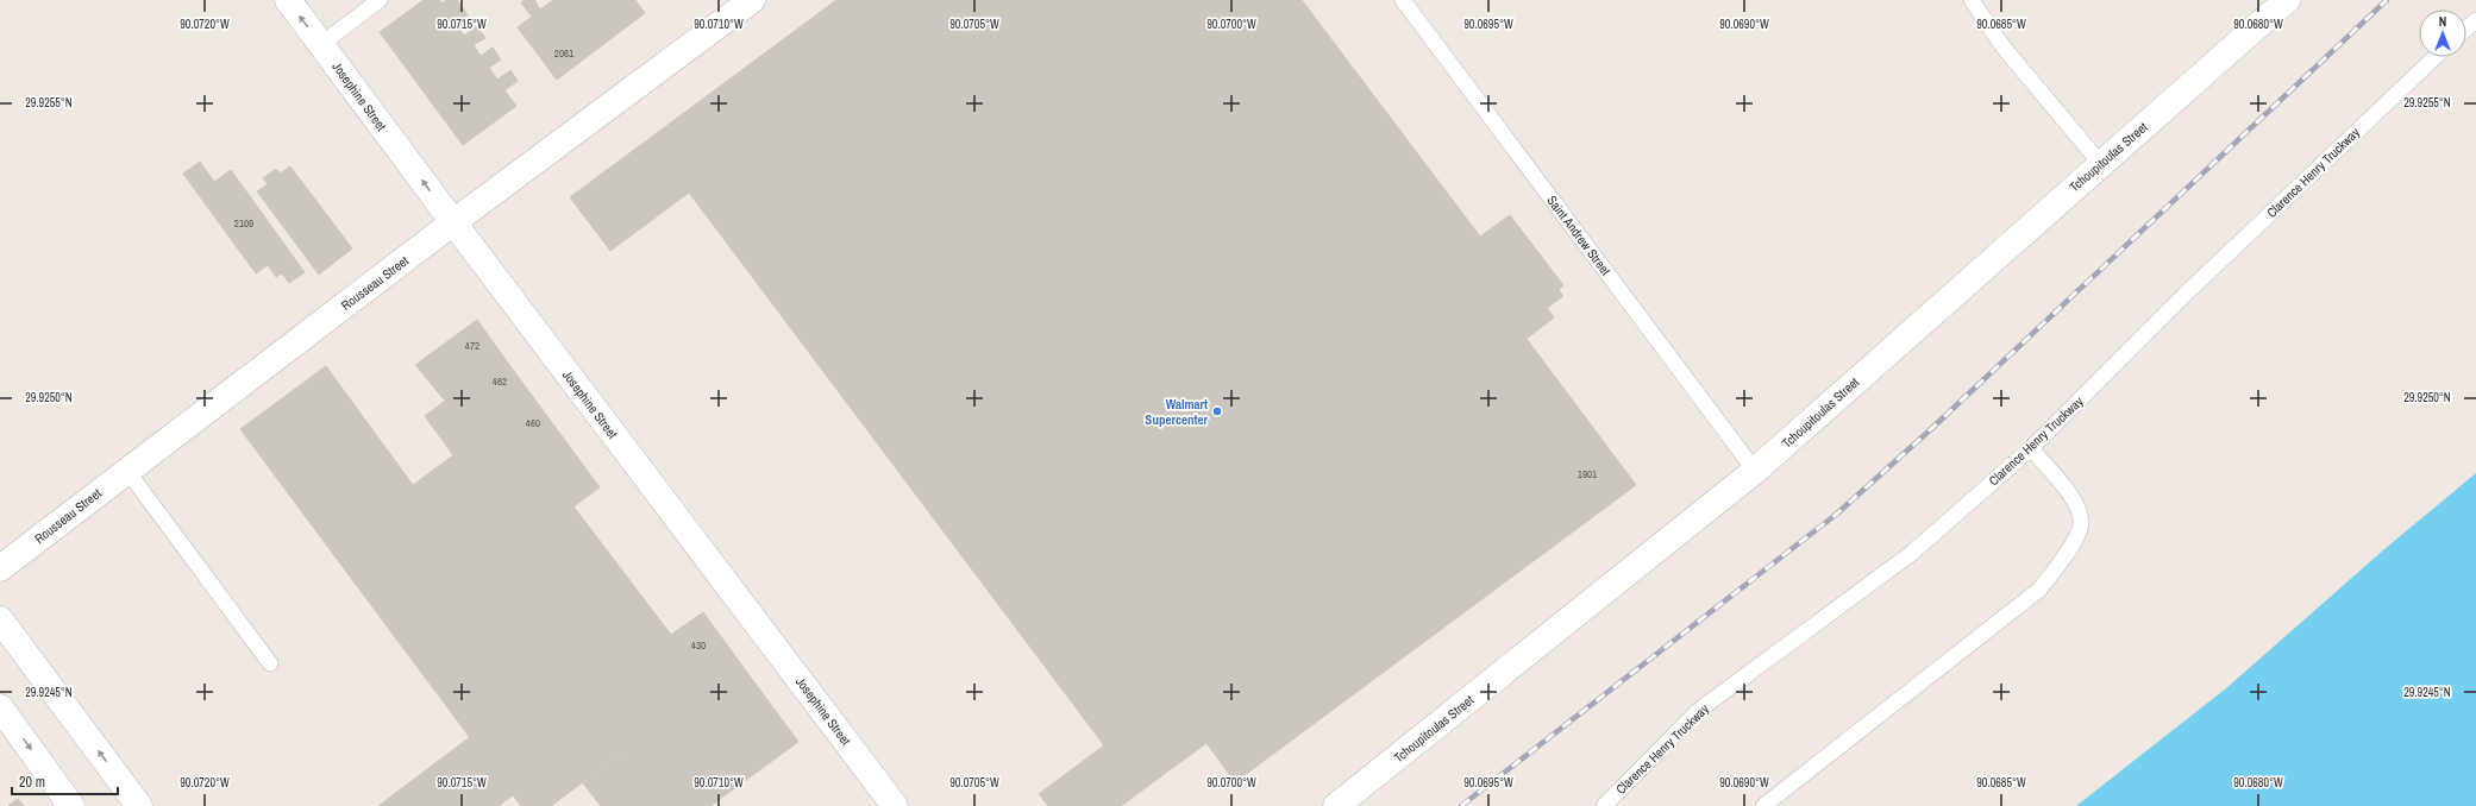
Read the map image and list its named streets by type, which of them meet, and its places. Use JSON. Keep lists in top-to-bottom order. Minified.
{"streets":{"street":["Josephine Street","Tchoupitoulas Street","Rousseau Street"],"lane":["Clarence Henry Truckway","Saint Andrew Street"]},"crossings":[["Josephine Street","Rousseau Street"],["Tchoupitoulas Street","Saint Andrew Street"]],"places":["Walmart Supercenter"],"house_numbers":["2061","2109","472","462","460","1901","430"],"scale_bar":"20 m","north":"top","coordinates":["90.0720°W","90.0715°W","90.0710°W","90.0705°W","90.0700°W","90.0695°W","90.0690°W","90.0685°W","90.0680°W","29.9255°N","29.9250°N","29.9245°N"]}
